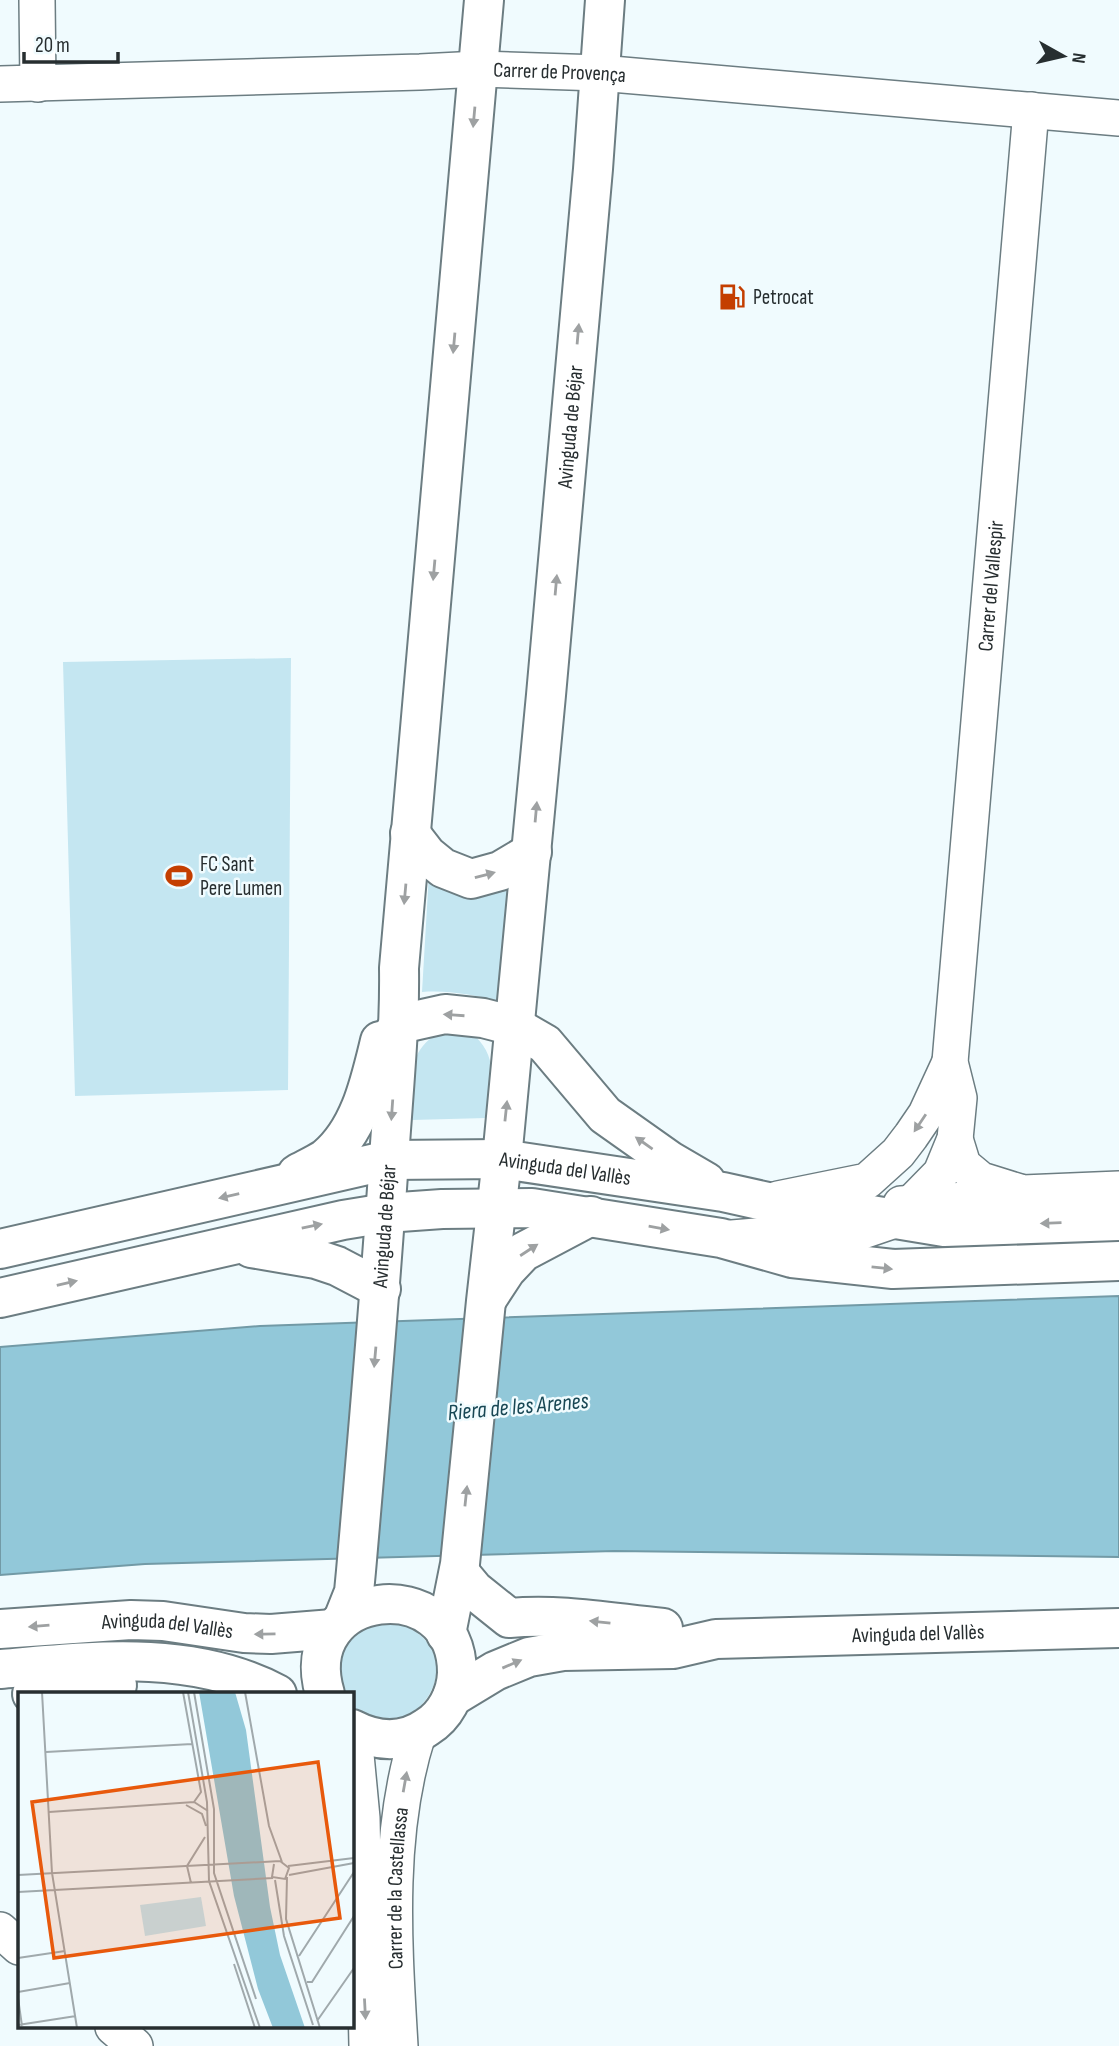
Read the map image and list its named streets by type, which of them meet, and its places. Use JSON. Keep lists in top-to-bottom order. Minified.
{"streets":{"main road":["Avinguda de Béjar","Avinguda del Vallès"],"street":["Carrer de Provença","Carrer del Vallespir","Carrer de la Castellassa"]},"crossings":[["Carrer de Provença","Avinguda de Béjar"],["Carrer de Provença","Carrer del Vallespir"],["Avinguda de Béjar","Avinguda del Vallès"]],"water":["Riera de les Arenes"],"places":{"fuel station":["Petrocat"],"sports":["FC Sant Pere Lumen"]},"scale_bar":"20 m","north":"right"}
